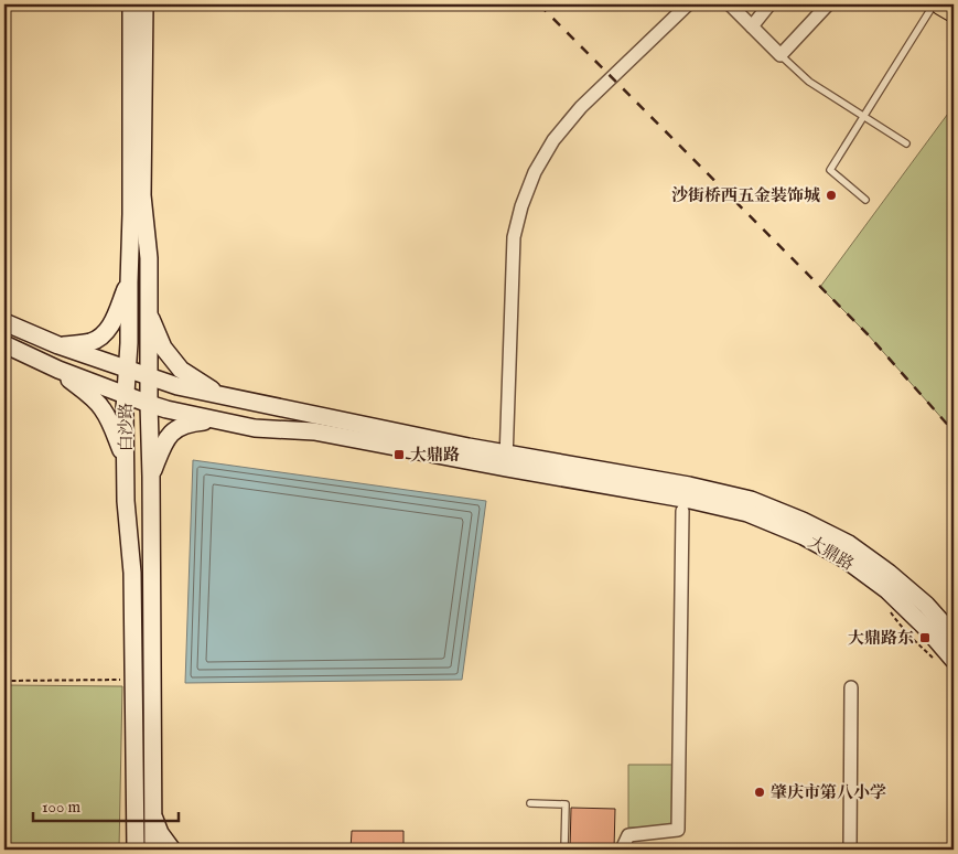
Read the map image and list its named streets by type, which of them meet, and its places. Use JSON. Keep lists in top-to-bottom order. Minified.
{"streets":{"main road":["白沙路","大鼎路"]},"crossings":[["白沙路","大鼎路"]],"places":{"other":["沙街桥西五金装饰城","肇庆市第八小学"],"transit":["大鼎路","大鼎路东"]},"scale_bar":"100 m"}
